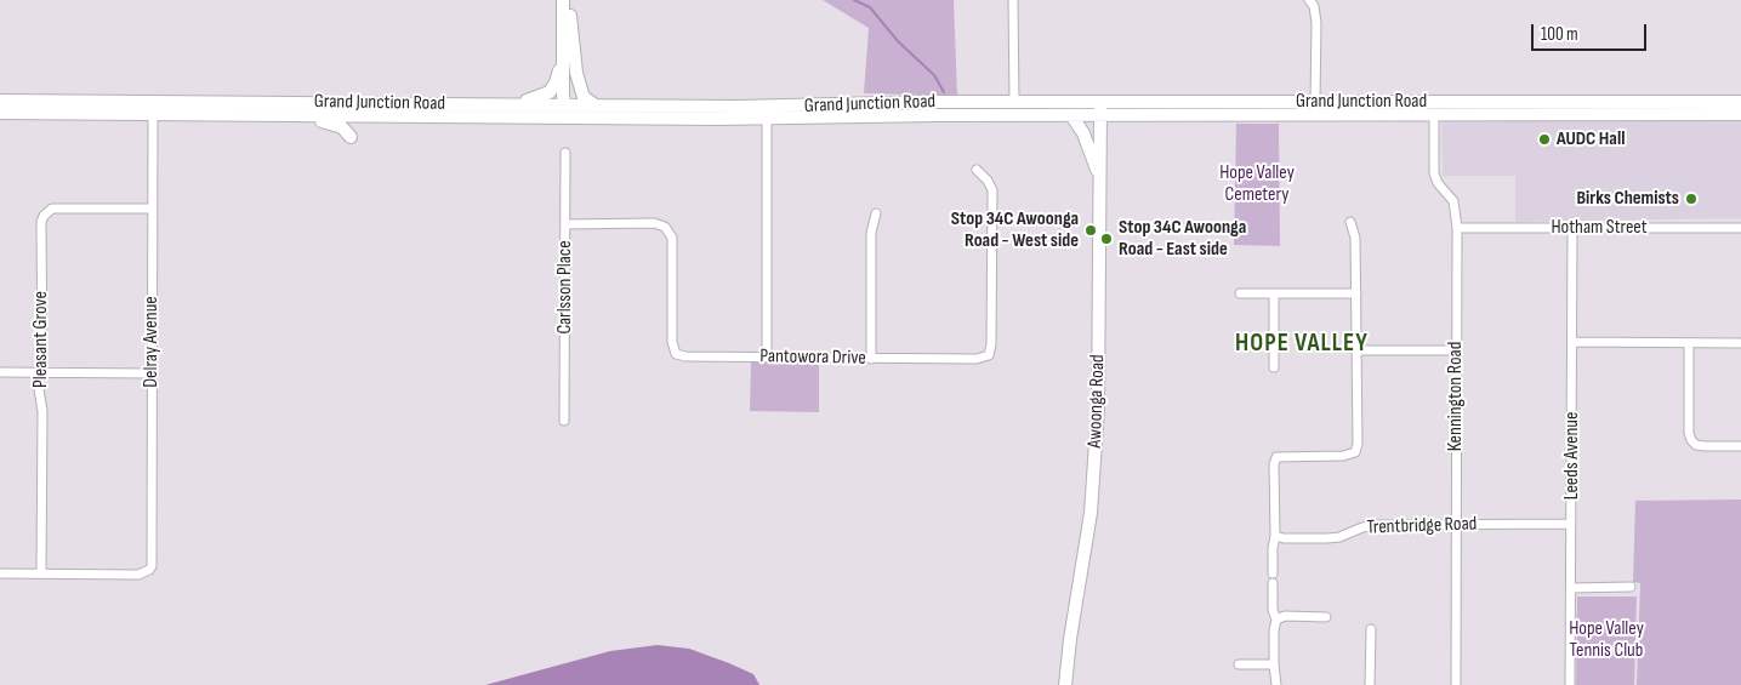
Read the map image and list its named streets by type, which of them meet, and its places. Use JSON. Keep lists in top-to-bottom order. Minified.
{"streets":{"main road":["Grand Junction Road","Awoonga Road"],"street":["Hotham Street","Carlsson Place","Pleasant Grove","Delray Avenue","Pantowora Drive","Kennington Road","Leeds Avenue","Trentbridge Road"]},"crossings":[["Grand Junction Road","Delray Avenue"],["Grand Junction Road","Kennington Road"],["Grand Junction Road","Awoonga Road"],["Hotham Street","Kennington Road"],["Hotham Street","Leeds Avenue"],["Carlsson Place","Pantowora Drive"],["Pleasant Grove","Delray Avenue"],["Kennington Road","Trentbridge Road"],["Leeds Avenue","Trentbridge Road"]],"districts":["HOPE VALLEY"],"parks":["Hope Valley Cemetery","Hope Valley Tennis Club"],"places":["AUDC Hall","Birks Chemists","Stop 34C Awoonga Road - West side","Stop 34C Awoonga Road - East side"],"scale_bar":"100 m"}
